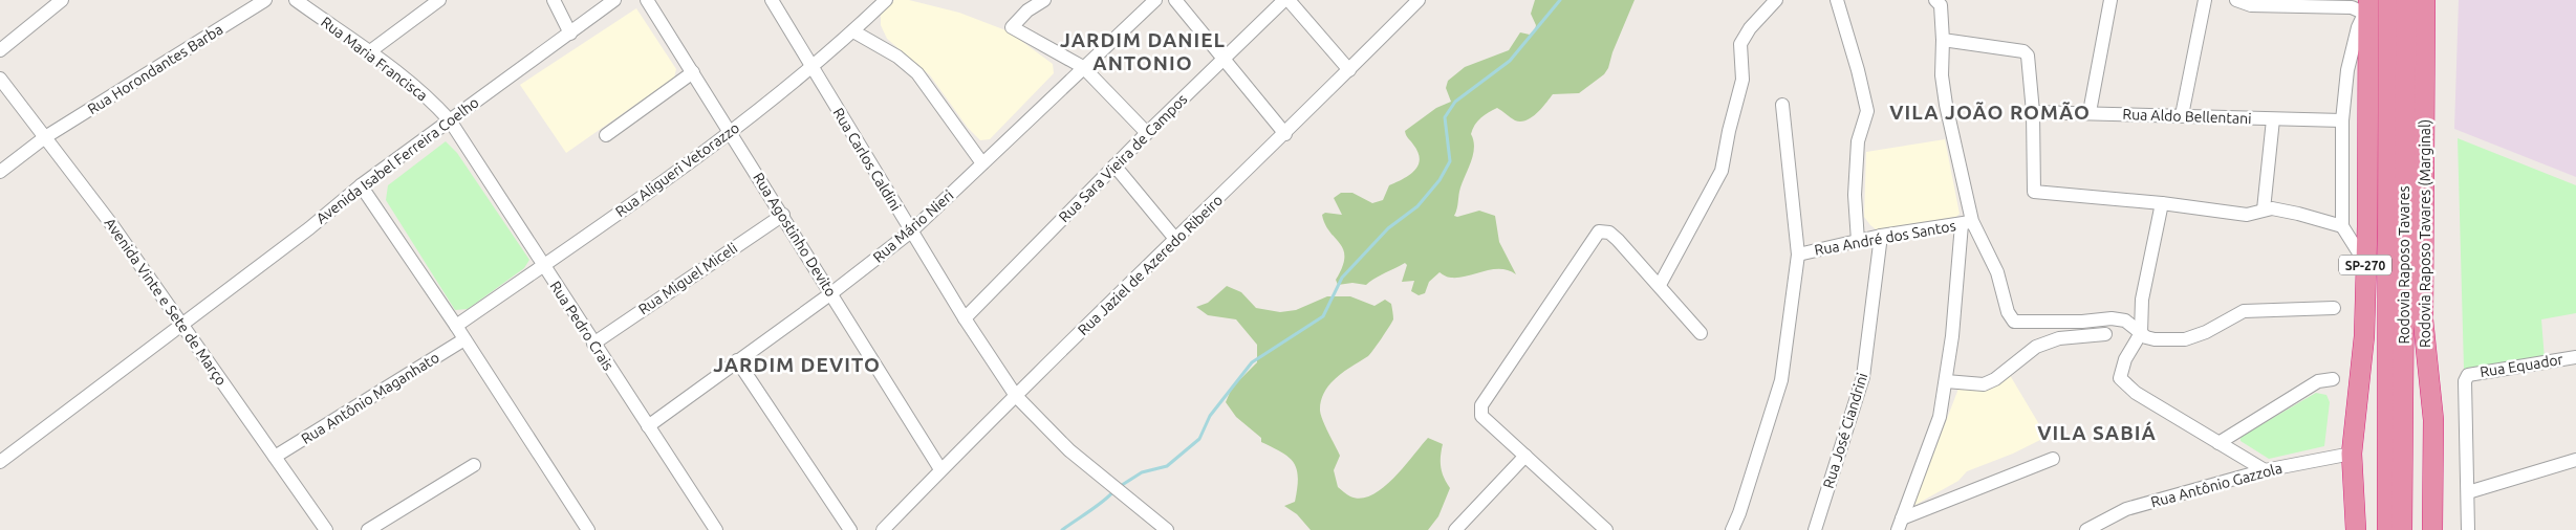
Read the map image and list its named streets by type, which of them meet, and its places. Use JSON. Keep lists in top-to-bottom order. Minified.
{"streets":{"highway":["Rodovia Raposo Tavares (Marginal)","SP-270","Rodovia Raposo Tavares"],"street":["Rua Maria Francisca","Rua Horondantes Barba","Rua Aldo Bellentani","Rua Sara Vieira de Campos","Rua Carlos Caldini","Avenida Isabel Ferreira Coelho","Rua Aligueri Vetorazzo","Rua Mário Nieri","Rua Agostinho Devito","Rua André dos Santos","Rua Jaziel de Azeredo Ribeiro","Rua Miguel Miceli","Avenida Vinte e Sete de Março","Rua Pedro Crais","Rua Equador","Rua Antônio Maganhato","Rua José Ciandrini","Rua Antônio Gazzola"]},"crossings":[["Rua Maria Francisca","Avenida Isabel Ferreira Coelho"],["Rua Maria Francisca","Rua Pedro Crais"],["Rua Horondantes Barba","Avenida Vinte e Sete de Março"],["Rua Sara Vieira de Campos","Rua Carlos Caldini"],["Rua Carlos Caldini","Rua Aligueri Vetorazzo"],["Rua Carlos Caldini","Rua Mário Nieri"],["Rua Carlos Caldini","Rua Jaziel de Azeredo Ribeiro"],["Avenida Isabel Ferreira Coelho","Avenida Vinte e Sete de Março"],["Avenida Isabel Ferreira Coelho","Rua Pedro Crais"],["Rua Aligueri Vetorazzo","Rua Agostinho Devito"],["Rua Aligueri Vetorazzo","Rua Pedro Crais"],["Rua Mário Nieri","Rua Agostinho Devito"],["Rua Mário Nieri","Rua Pedro Crais"],["Rua Agostinho Devito","Rua Jaziel de Azeredo Ribeiro"],["Rua Agostinho Devito","Rua Miguel Miceli"],["Rua André dos Santos","Rua José Ciandrini"],["SP-270","Rua Antônio Gazzola"],["Rua Miguel Miceli","Rua Pedro Crais"],["Avenida Vinte e Sete de Março","Rua Antônio Maganhato"]],"districts":["JARDIM DANIEL ANTONIO","VILA JOÃO ROMÃO","JARDIM DEVITO","VILA SABIÁ"]}
